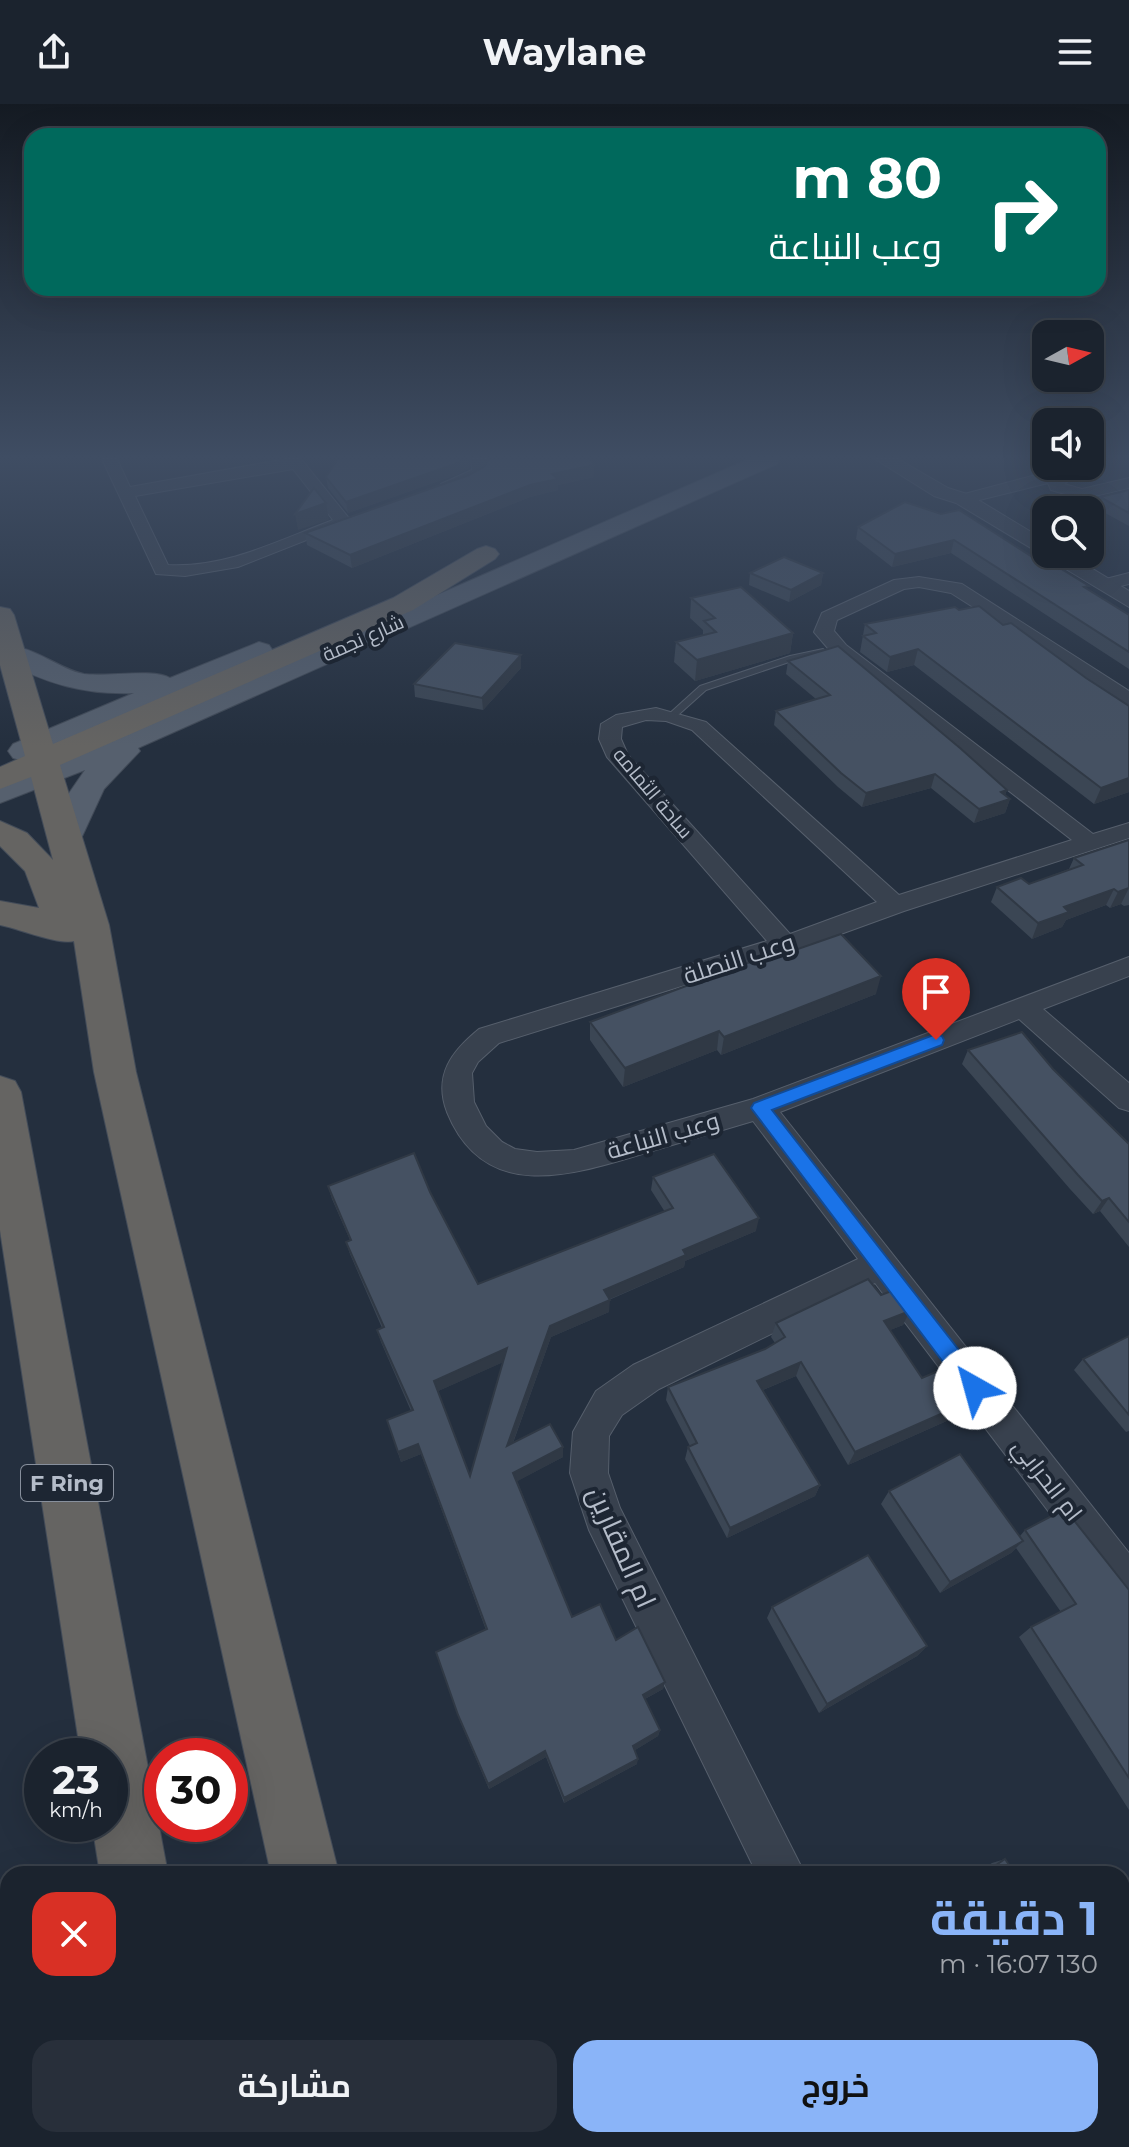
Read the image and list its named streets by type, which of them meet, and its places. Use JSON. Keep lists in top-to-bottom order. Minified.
{"streets":{"highway":["F Ring"],"main road":["شارع نجمة"],"street":["ساحة الثمامه","وعب النصلة","وعب النباعة","ام الحرابي","ام المقارين"]},"crossings":[["ساحة الثمامه","وعب النصلة"],["وعب النصلة","وعب النباعة"],["وعب النباعة","ام الحرابي"],["ام الحرابي","ام المقارين"]],"north":"right","page":{"header":"Waylane","turn":["80 m","وعب النباعة"],"speed":"23 km/h","limit":"30","heading":["1 دقيقة","130 m · 16:07"],"buttons":["خروج","مشاركة"]}}
